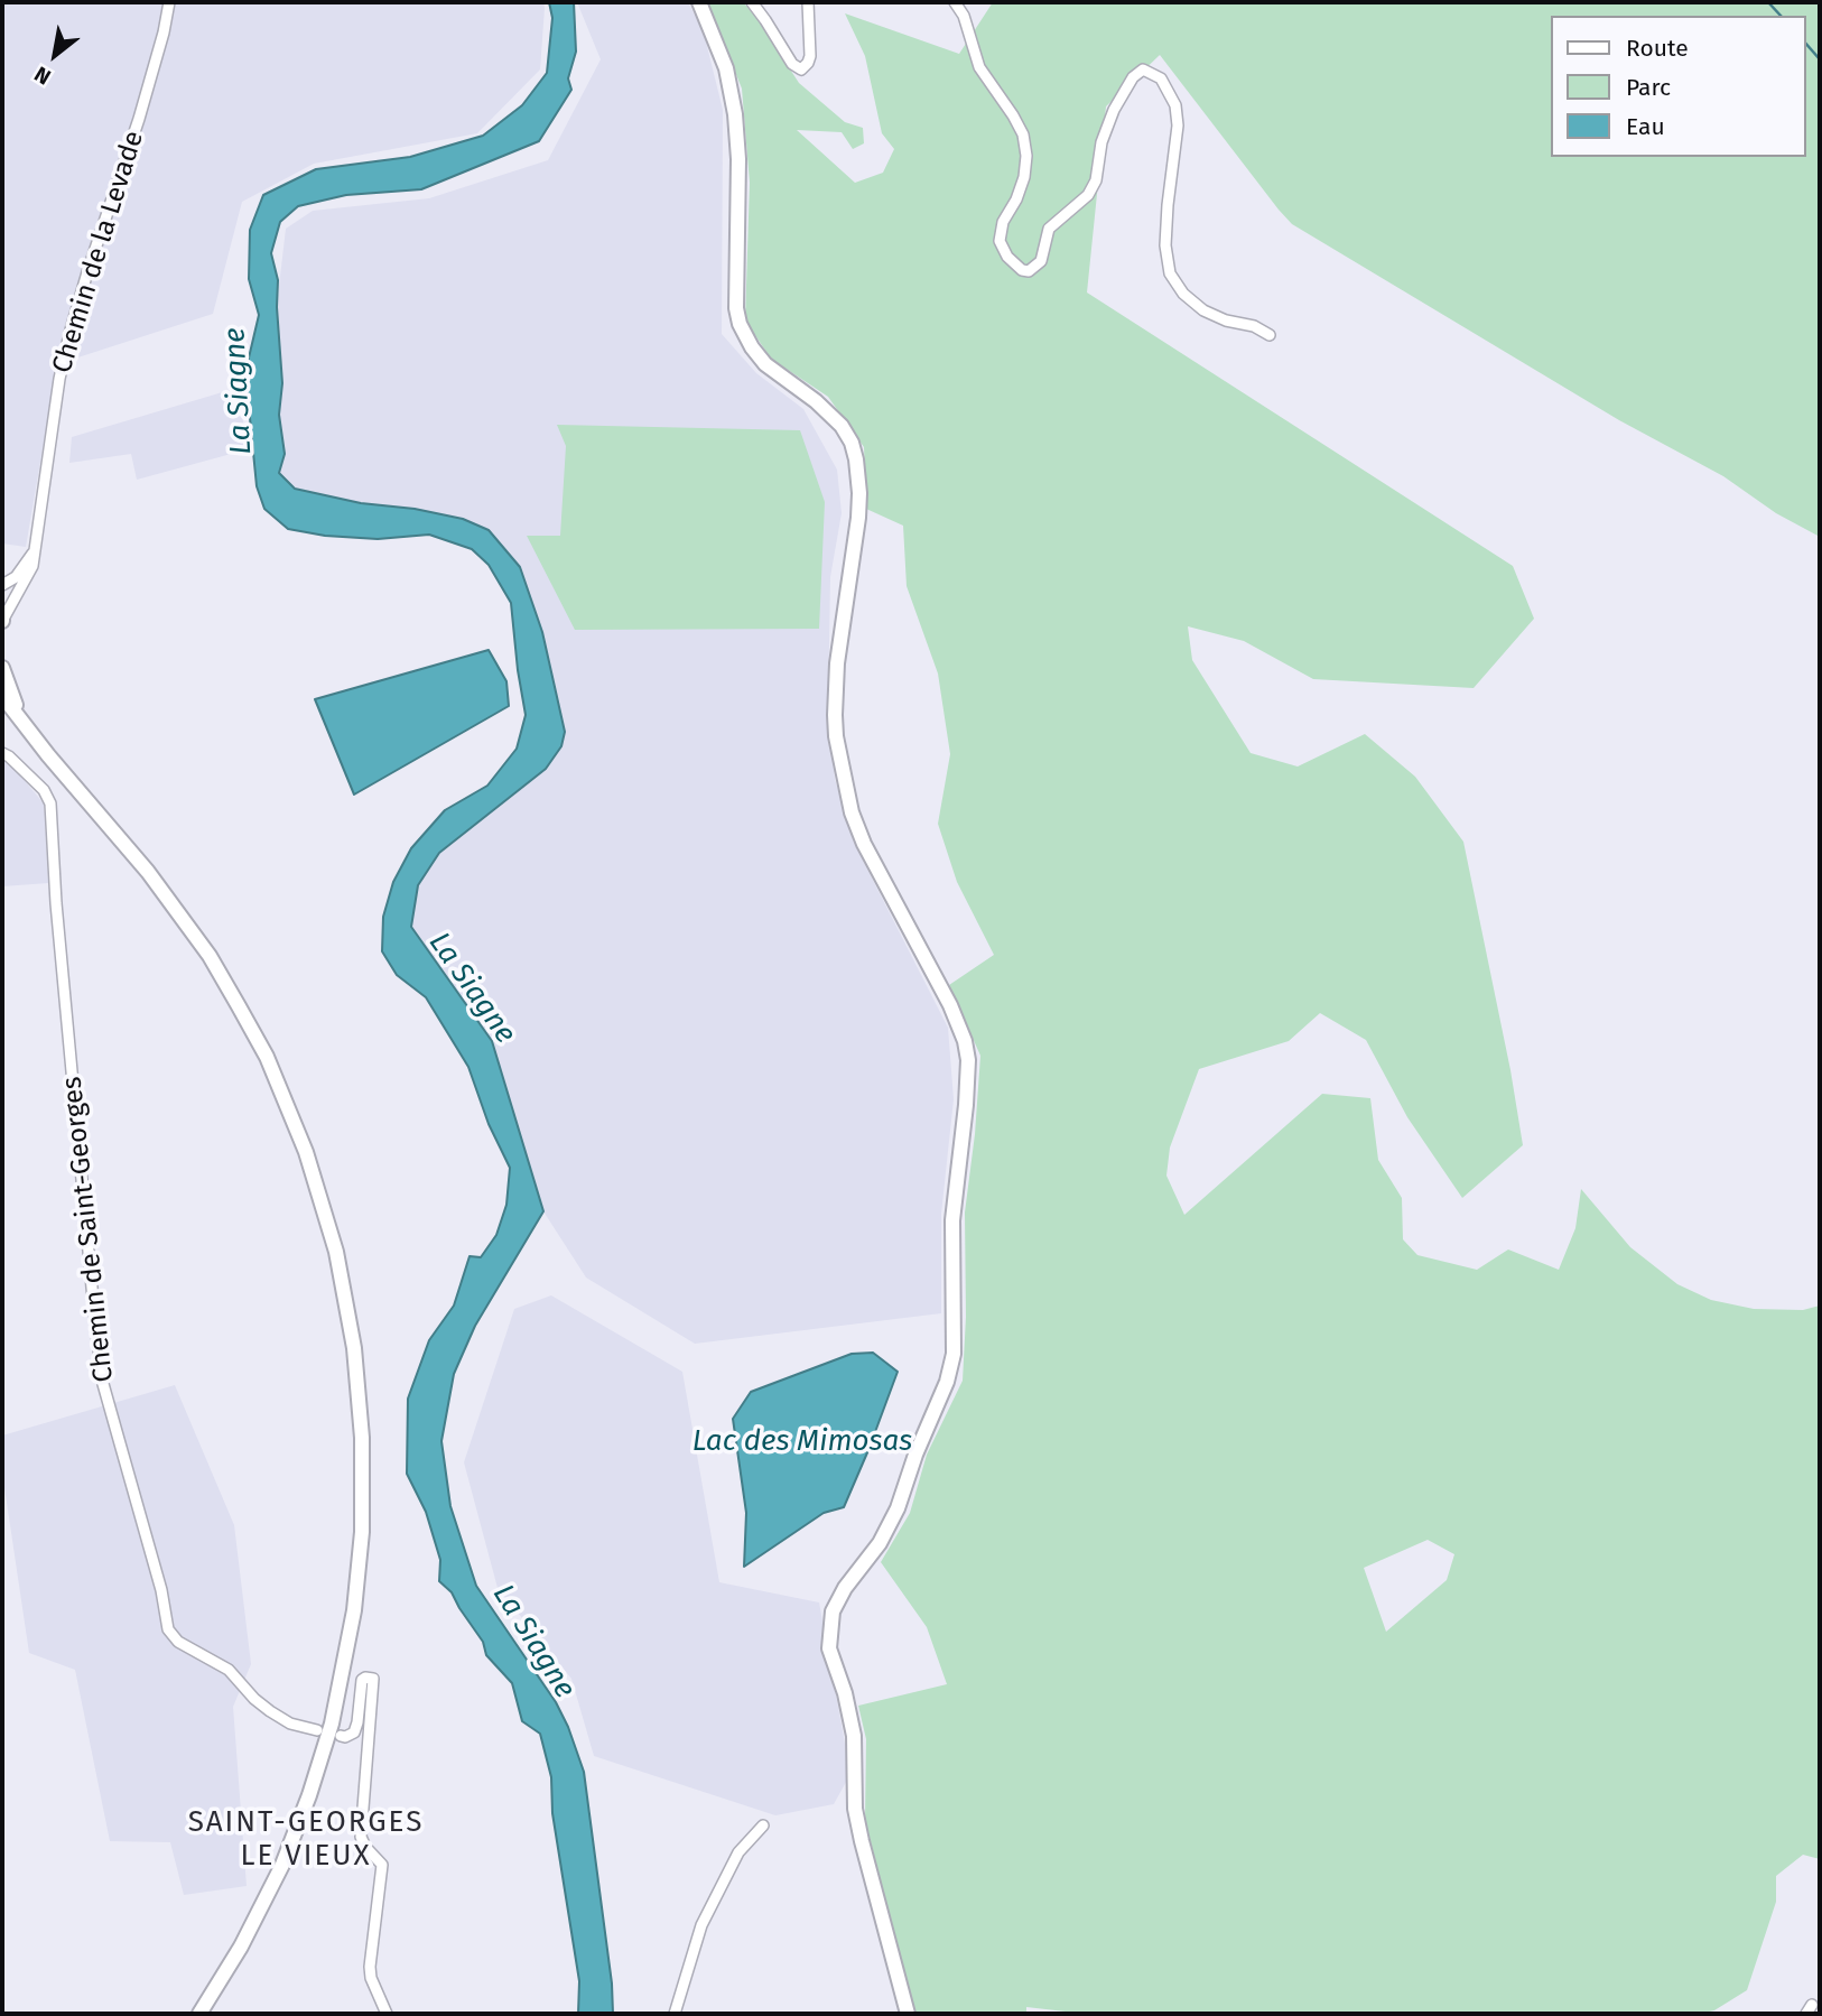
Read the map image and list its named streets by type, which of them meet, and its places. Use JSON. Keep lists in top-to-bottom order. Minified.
{"streets":{"street":["Chemin de la Levade","Chemin de Saint-Georges"]},"districts":["SAINT-GEORGES LE VIEUX"],"water":["La Siagne","Lac des Mimosas"],"legend":["Route","Parc","Eau"],"north":"bottom left"}
